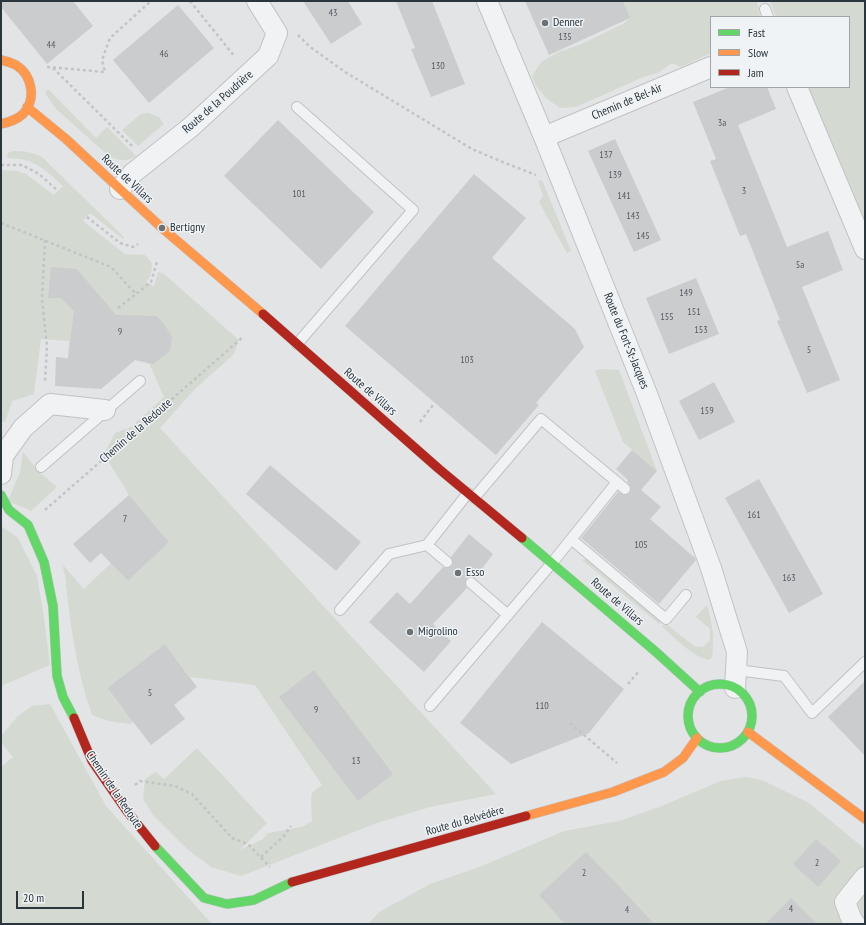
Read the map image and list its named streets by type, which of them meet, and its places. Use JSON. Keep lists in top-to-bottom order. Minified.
{"streets":{"main road":["Route de Villars","Chemin de la Redoute","Route du Belvédère"],"street":["Route de la Poudrière","Chemin de Bel-Air","Route du Fort-St-Jacques"]},"crossings":[["Route de la Poudrière","Route de Villars"],["Chemin de Bel-Air","Route du Fort-St-Jacques"],["Route de Villars","Route du Fort-St-Jacques"],["Route de Villars","Route du Belvédère"],["Route du Fort-St-Jacques","Route du Belvédère"],["Chemin de la Redoute","Route du Belvédère"]],"places":["Denner","Bertigny","Esso","Migrolino"],"house_numbers":["43","135","44","46","130","3a","137","139","3","101","141","143","145","5a","149","151","155","153","9","5","103","159","161","7","105","163","5","110","9","13","2","2","4","4"],"legend":["Fast","Slow","Jam"],"scale_bar":"20 m"}
